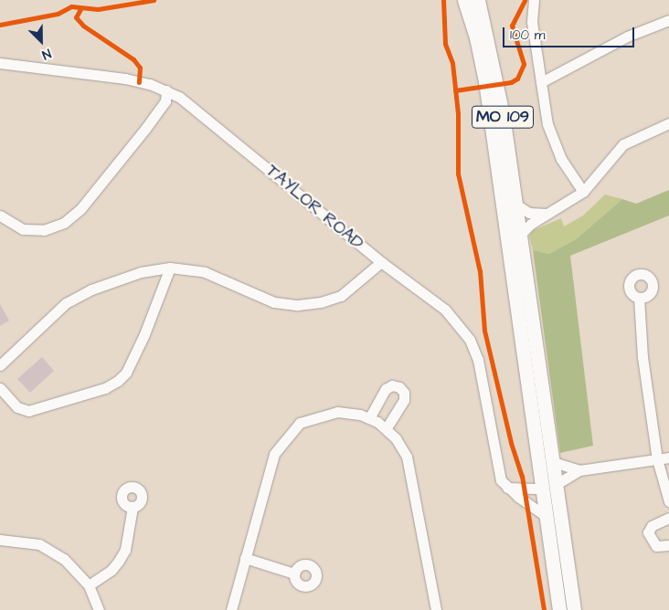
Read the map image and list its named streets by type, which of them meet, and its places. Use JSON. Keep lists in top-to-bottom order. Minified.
{"streets":{"main road":["MO 109"],"street":["TAYLOR ROAD"]},"scale_bar":"100 m","north":"bottom right"}
